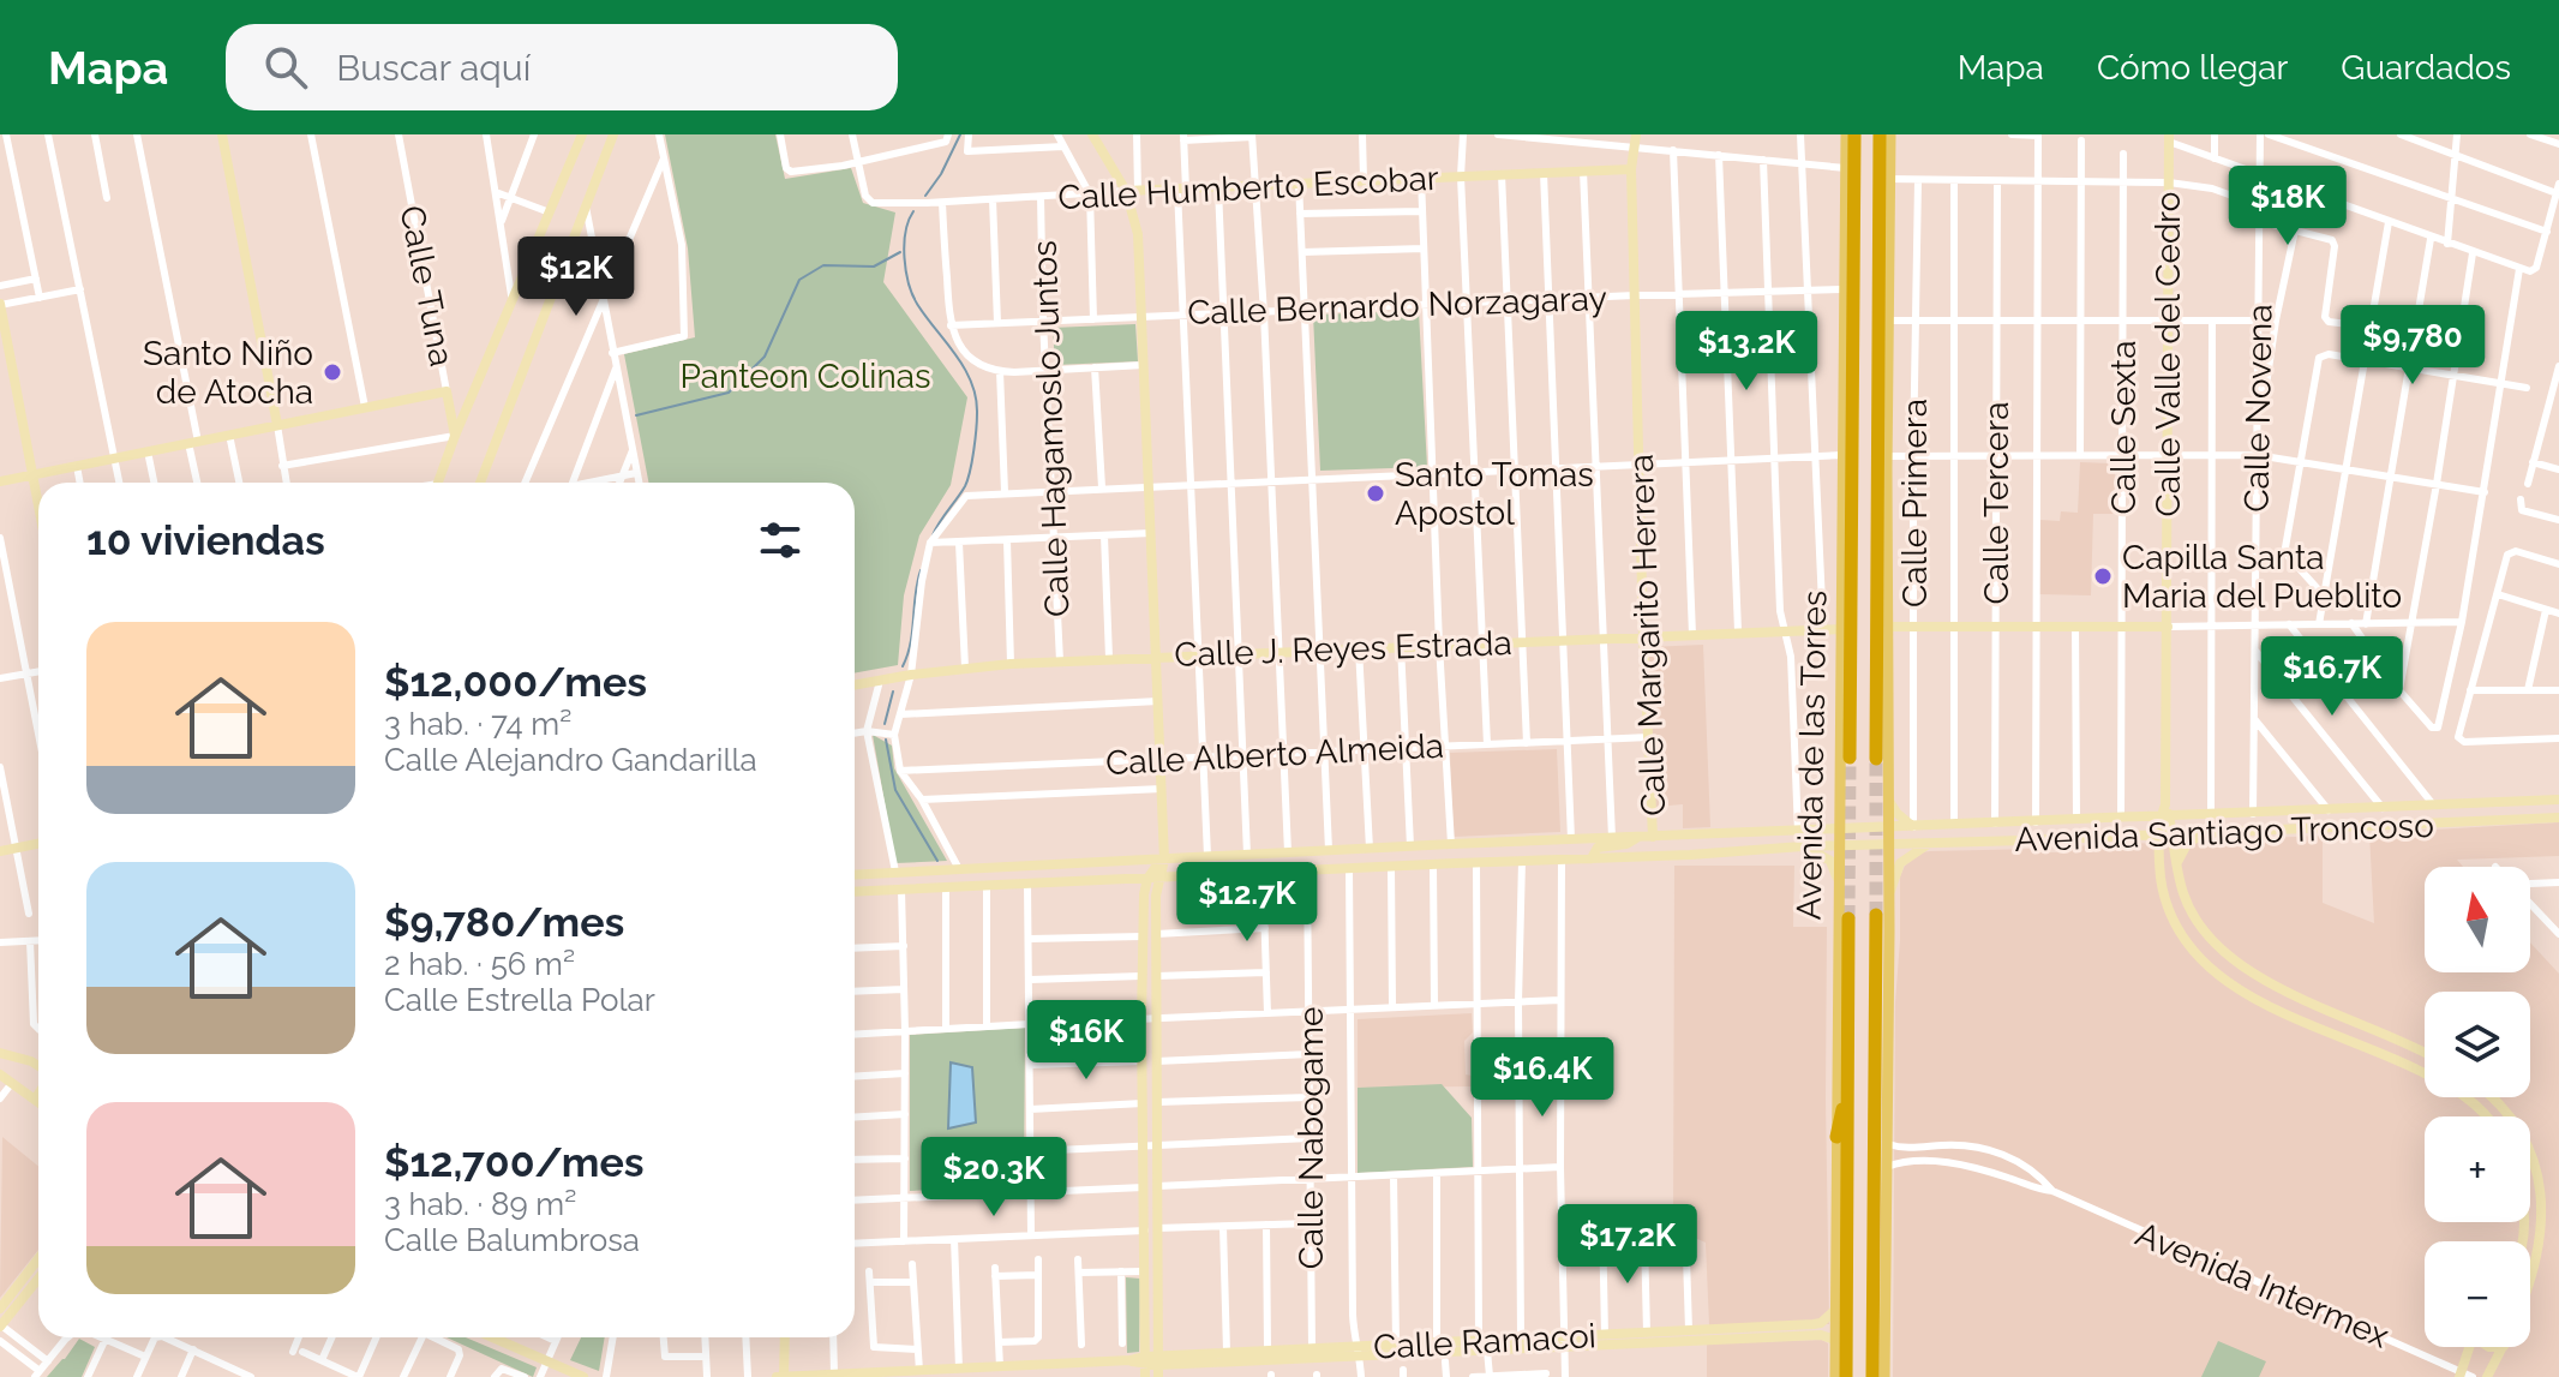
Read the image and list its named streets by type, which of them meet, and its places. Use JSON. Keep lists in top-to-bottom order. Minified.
{"streets":{"highway":["Avenida de las Torres"],"street":["Calle Humberto Escobar","Calle Tuna","Calle Bernardo Norzagaray","Calle Valle del Cedro","Calle Novena","Calle Sexta","Calle Hagamoslo Juntos","Calle Primera","Calle Tercera","Calle Margarito Herrera","Calle J. Reyes Estrada","Calle Alberto Almeida","Avenida Santiago Troncoso","Calle Nabogame","Avenida Intermex","Calle Ramacoi"]},"crossings":[["Calle Humberto Escobar","Calle Hagamoslo Juntos"],["Calle Humberto Escobar","Calle Margarito Herrera"],["Calle Bernardo Norzagaray","Calle Hagamoslo Juntos"],["Calle Bernardo Norzagaray","Calle Margarito Herrera"],["Calle Bernardo Norzagaray","Avenida de las Torres"],["Calle Valle del Cedro","Avenida Santiago Troncoso"],["Calle Novena","Avenida Santiago Troncoso"],["Calle Sexta","Avenida Santiago Troncoso"],["Calle Hagamoslo Juntos","Calle J. Reyes Estrada"],["Calle Primera","Avenida Santiago Troncoso"],["Calle Tercera","Avenida Santiago Troncoso"],["Calle Margarito Herrera","Calle J. Reyes Estrada"],["Calle Margarito Herrera","Calle Alberto Almeida"],["Calle J. Reyes Estrada","Avenida de las Torres"],["Avenida de las Torres","Avenida Santiago Troncoso"],["Avenida de las Torres","Avenida Intermex"],["Avenida de las Torres","Calle Ramacoi"],["Avenida Santiago Troncoso","Calle Nabogame"],["Calle Nabogame","Calle Ramacoi"]],"parks":["Panteon Colinas"],"places":["Santo Niño de Atocha","Santo Tomas Apostol","Capilla Santa Maria del Pueblito"],"north":"top","page":{"header":"Mapa","search":"Buscar aquí","nav":["Mapa","Cómo llegar","Guardados"],"price":["$18K","$12K","$9,780","$13.2K","$16.7K","$12.7K","$16K","$16.4K","$20.3K","$17.2K"],"heading":"10 viviendas","list":[{"name":"$12,000/mes","note":"3 hab. · 74 m² · Calle Alejandro Gandarilla"},{"name":"$9,780/mes","note":"2 hab. · 56 m² · Calle Estrella Polar"},{"name":"$12,700/mes","note":"3 hab. · 89 m² · Calle Balumbrosa"}],"map_buttons":["+","−"]}}
